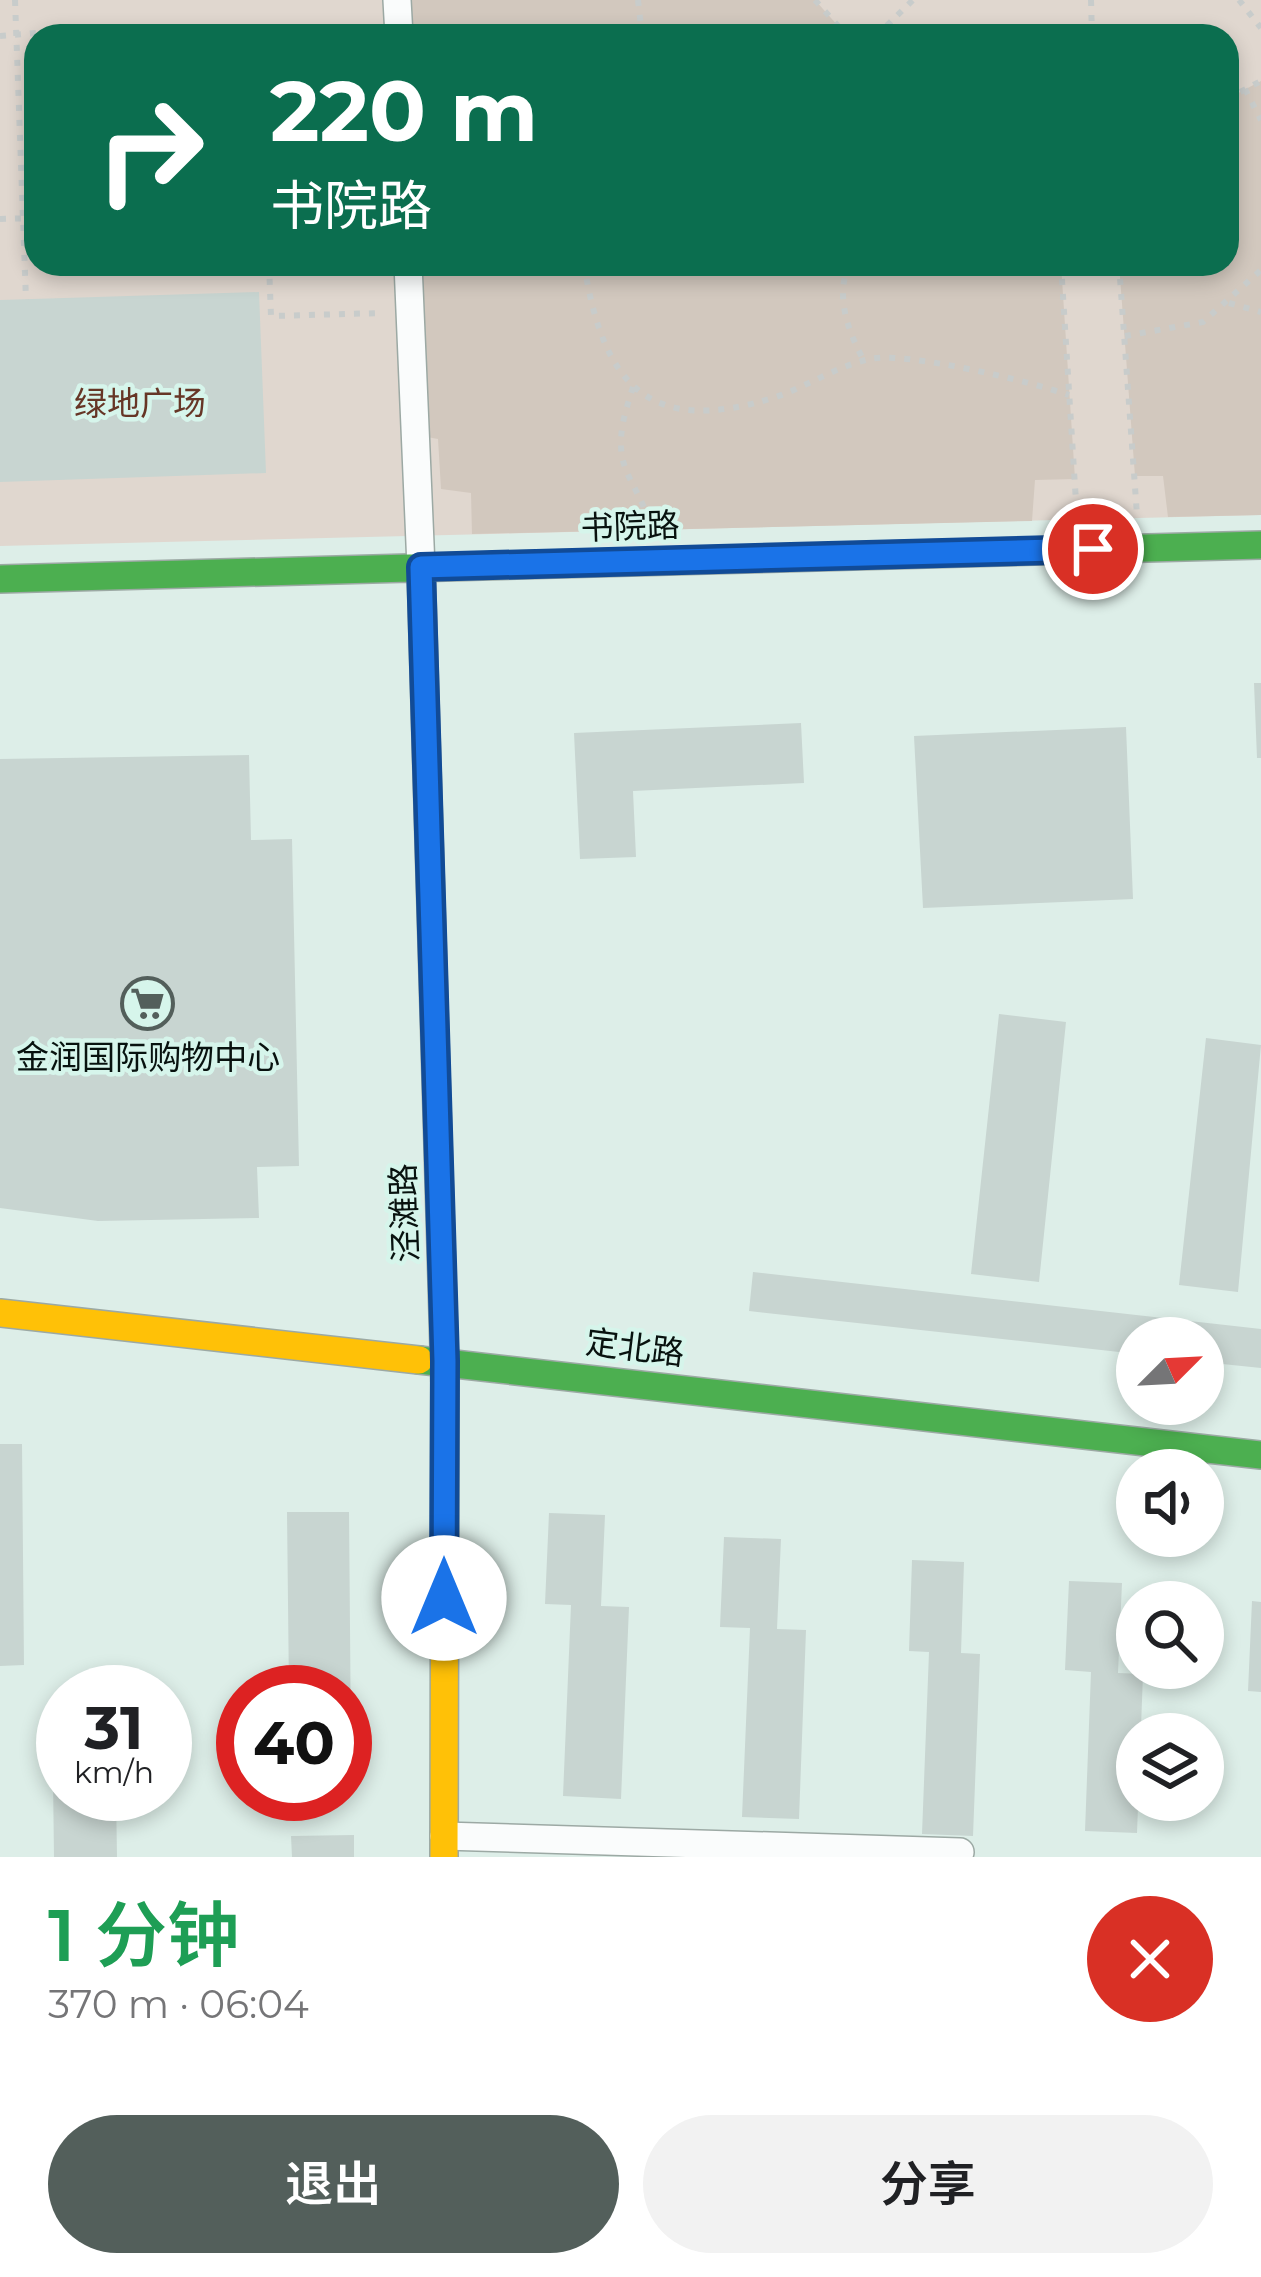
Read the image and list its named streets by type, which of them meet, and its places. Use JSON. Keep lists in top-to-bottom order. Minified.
{"streets":{"street":["书院路","泾滩路","定北路"]},"crossings":[["书院路","泾滩路"],["泾滩路","定北路"]],"parks":["绿地广场"],"places":{"supermarket":["金润国际购物中心"]},"north":"top right","page":{"turn":["220 m","书院路"],"speed":"31 km/h","limit":"40","heading":["1 分钟","370 m · 06:04"],"buttons":["退出","分享"]}}
